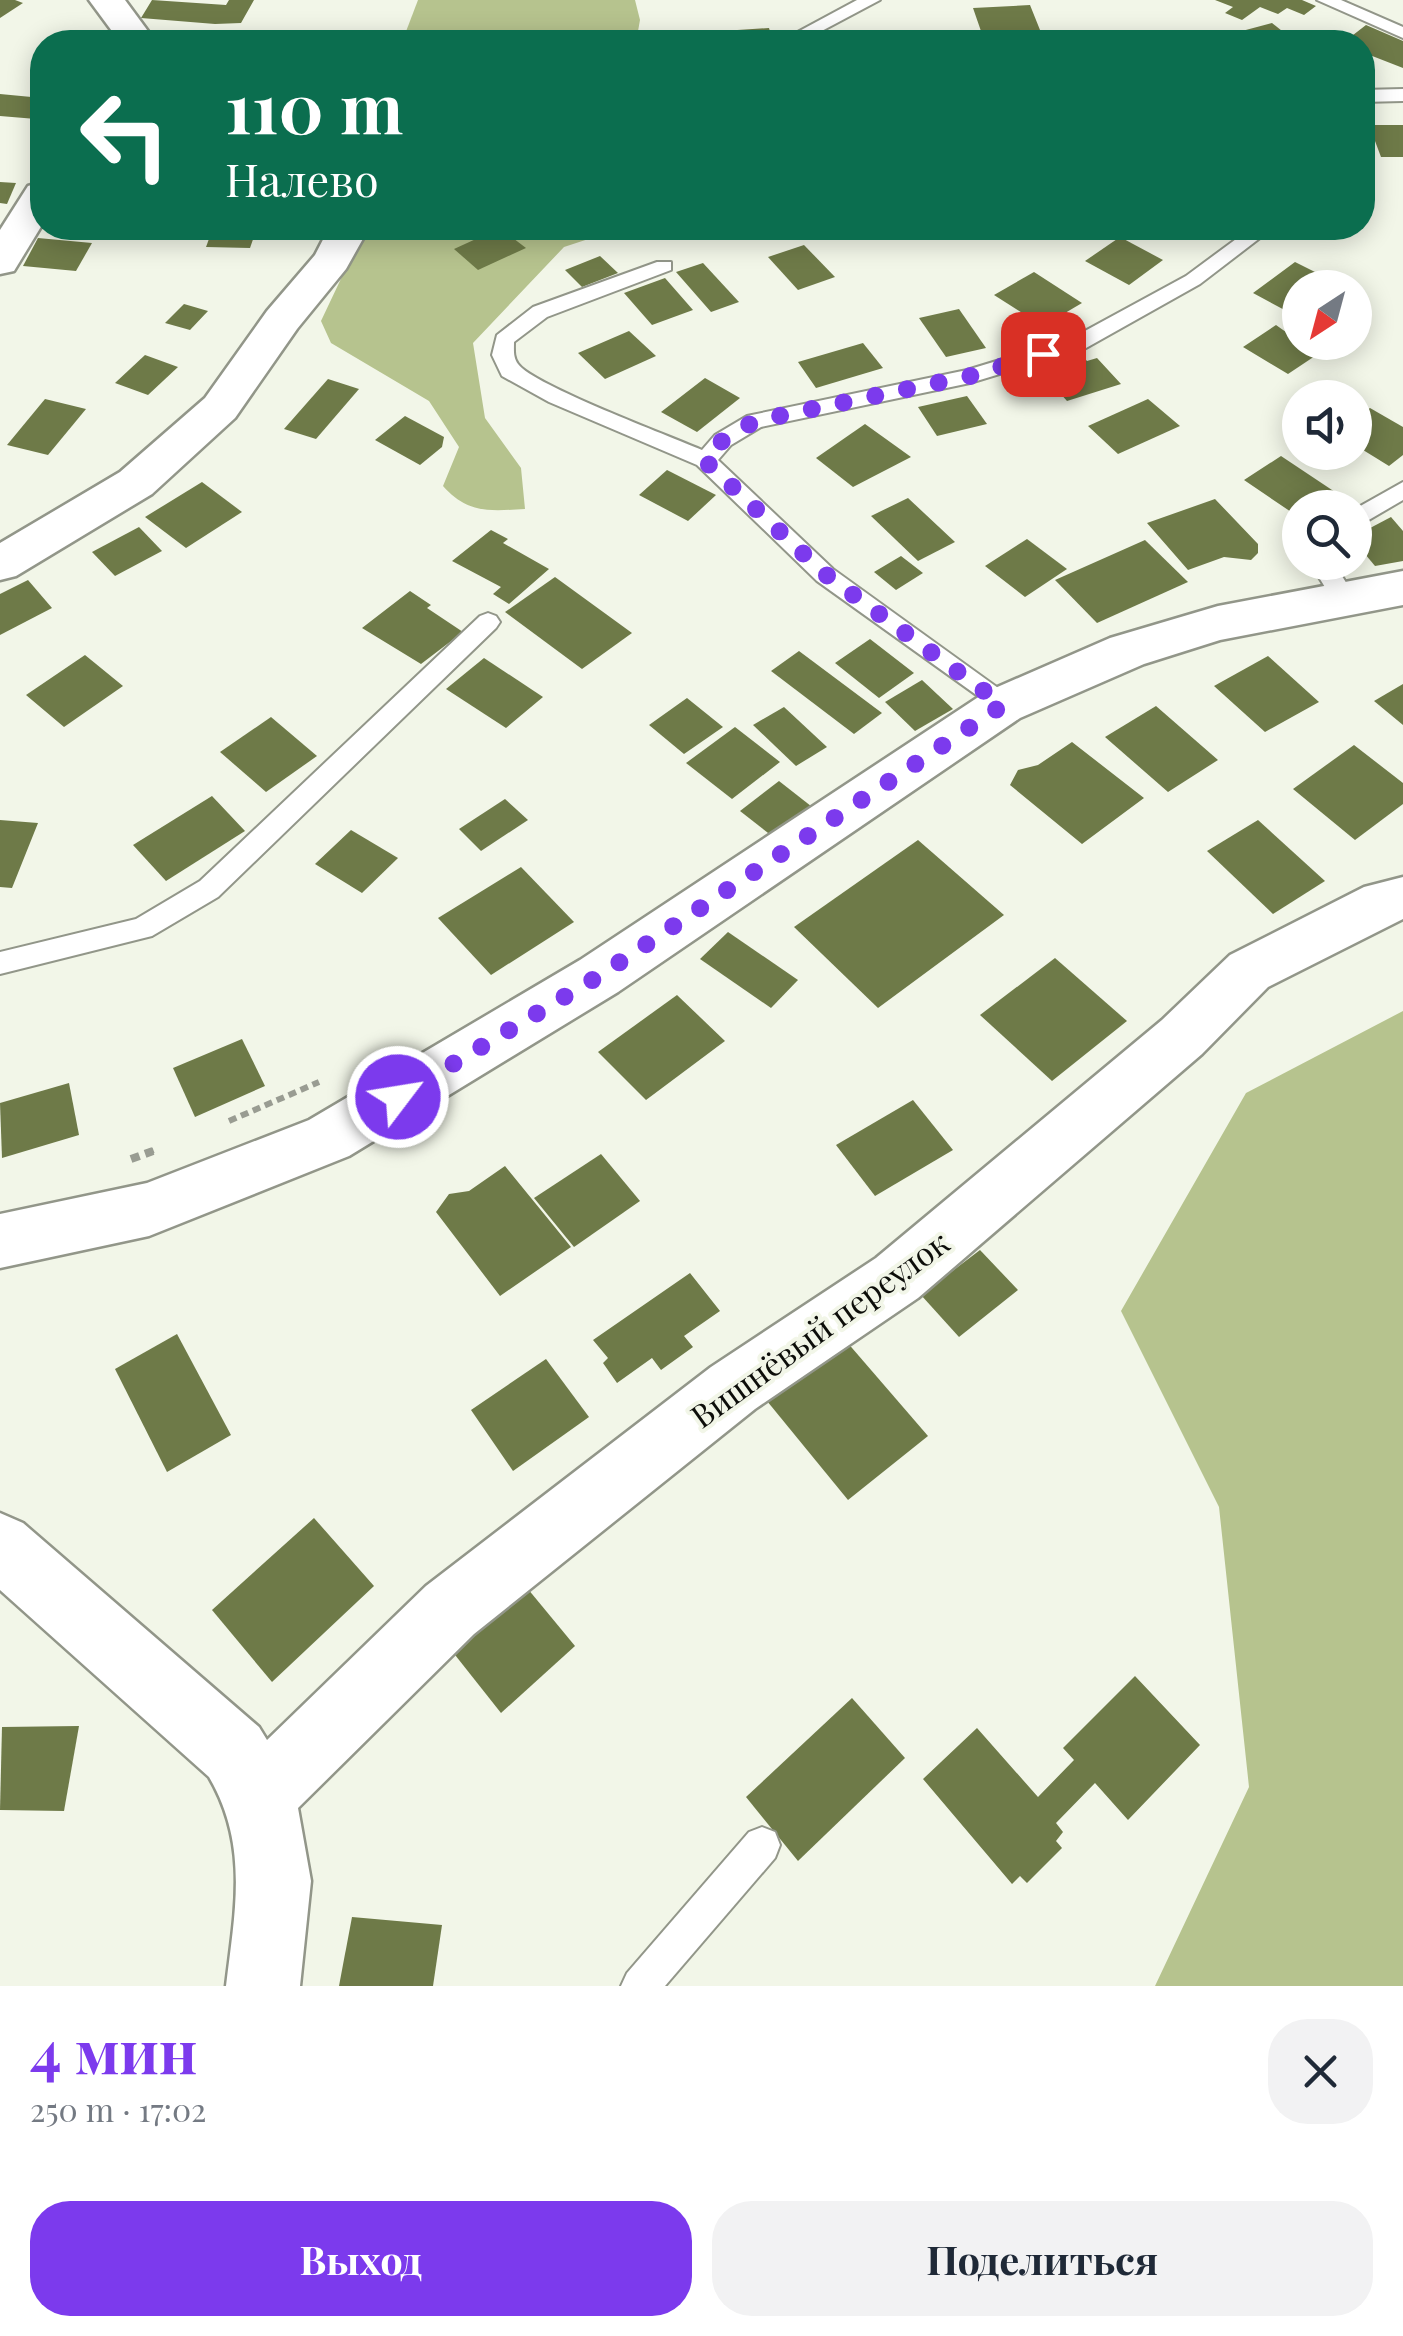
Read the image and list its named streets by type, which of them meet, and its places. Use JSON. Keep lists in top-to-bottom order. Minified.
{"streets":{"street":["Вишнёвый переулок"]},"north":"bottom left","page":{"turn":["110 m","Налево"],"heading":["4 мин","250 m · 17:02"],"buttons":["Выход","Поделиться"]}}
